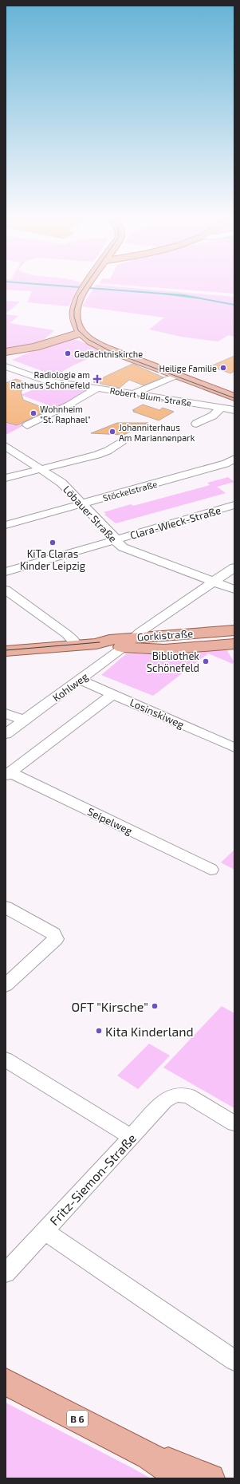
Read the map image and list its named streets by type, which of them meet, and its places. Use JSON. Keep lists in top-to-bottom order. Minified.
{"streets":{"main road":["Gorkistraße","B 6"],"street":["Robert-Blum-Straße","Stöckelstraße","Löbauer Straße","Clara-Wieck-Straße","Kohlweg","Losinskiweg","Seipelweg","Fritz-Siemon-Straße"]},"crossings":[["Stöckelstraße","Löbauer Straße"],["Löbauer Straße","Clara-Wieck-Straße"],["Löbauer Straße","Kohlweg"],["Gorkistraße","Kohlweg"],["Kohlweg","Losinskiweg"]],"places":{"other":["Gedächtniskirche","Heilige Familie","Wohnheim \"St. Raphael\"","Johanniterhaus Am Mariannenpark","KiTa Claras Kinder Leipzig","Bibliothek Schönefeld","OFT \"Kirsche\"","Kita Kinderland"],"health":["Radiologie am Rathaus Schönefeld"]}}
